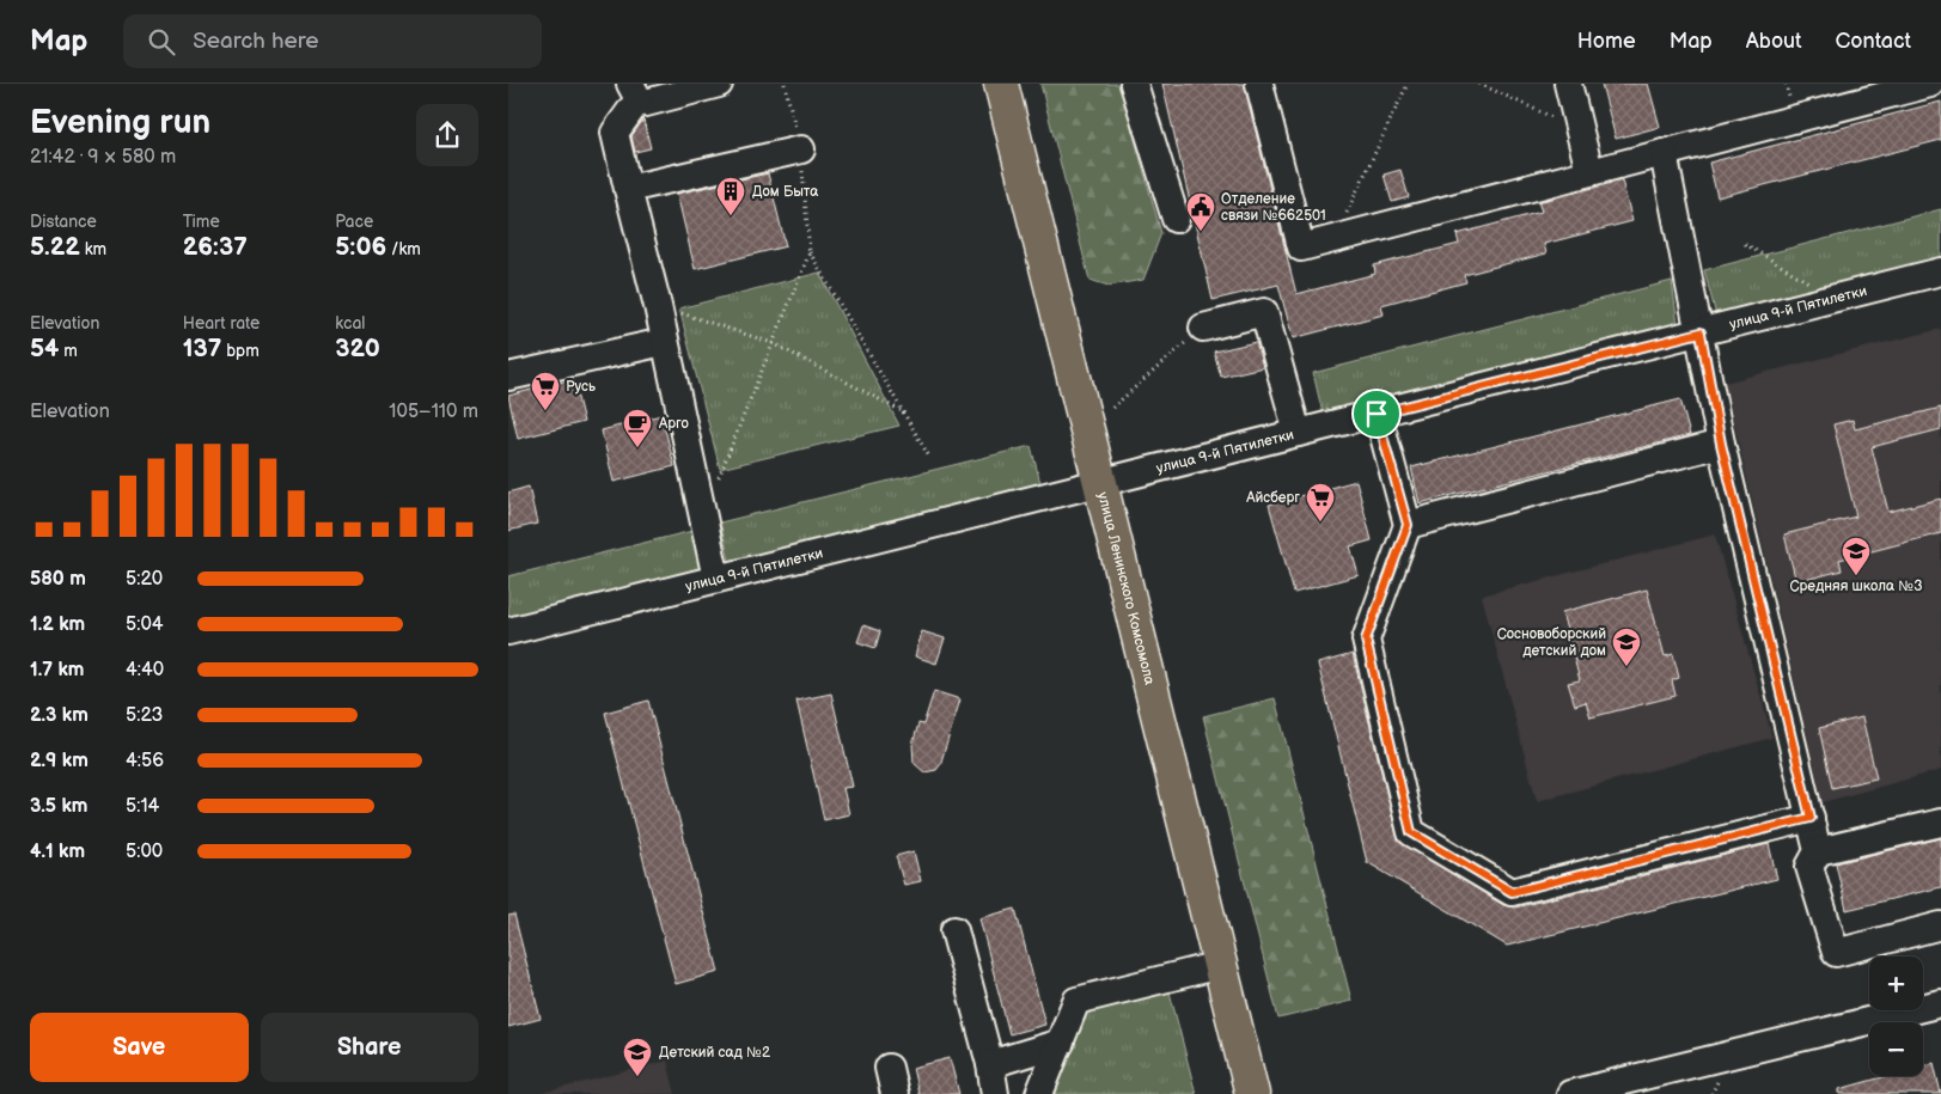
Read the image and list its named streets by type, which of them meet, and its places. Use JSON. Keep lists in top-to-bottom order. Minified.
{"streets":{"main road":["улица Ленинского Комсомола"],"street":["улица 9-й Пятилетки"]},"crossings":[["улица 9-й Пятилетки","улица Ленинского Комсомола"]],"places":{"building":["Дом Быта"],"public building":["Отделение связи №662501"],"supermarket":["Русь","Айсберг"],"cafe":["Арго"],"school or university":["Средняя школа №3","Сосновоборский детский дом","Детский сад №2"]},"page":{"header":"Map","search":"Search here","nav":["Home","Map","About","Contact"],"heading":["Evening run","21:42 · 9 × 580 m"],"stats":[["Distance","5.22 km"],["Time","26:37"],["Pace","5:06 /km"],["Elevation","54 m"],["Heart rate","137 bpm"],["kcal","320"]],"chart":["Elevation","105–110 m"],"list":[{"name":"580 m","note":"5:20"},{"name":"1.2 km","note":"5:04"},{"name":"1.7 km","note":"4:40"},{"name":"2.3 km","note":"5:23"},{"name":"2.9 km","note":"4:56"},{"name":"3.5 km","note":"5:14"},{"name":"4.1 km","note":"5:00"}],"map_buttons":["+","−"],"buttons":["Save","Share"]}}
